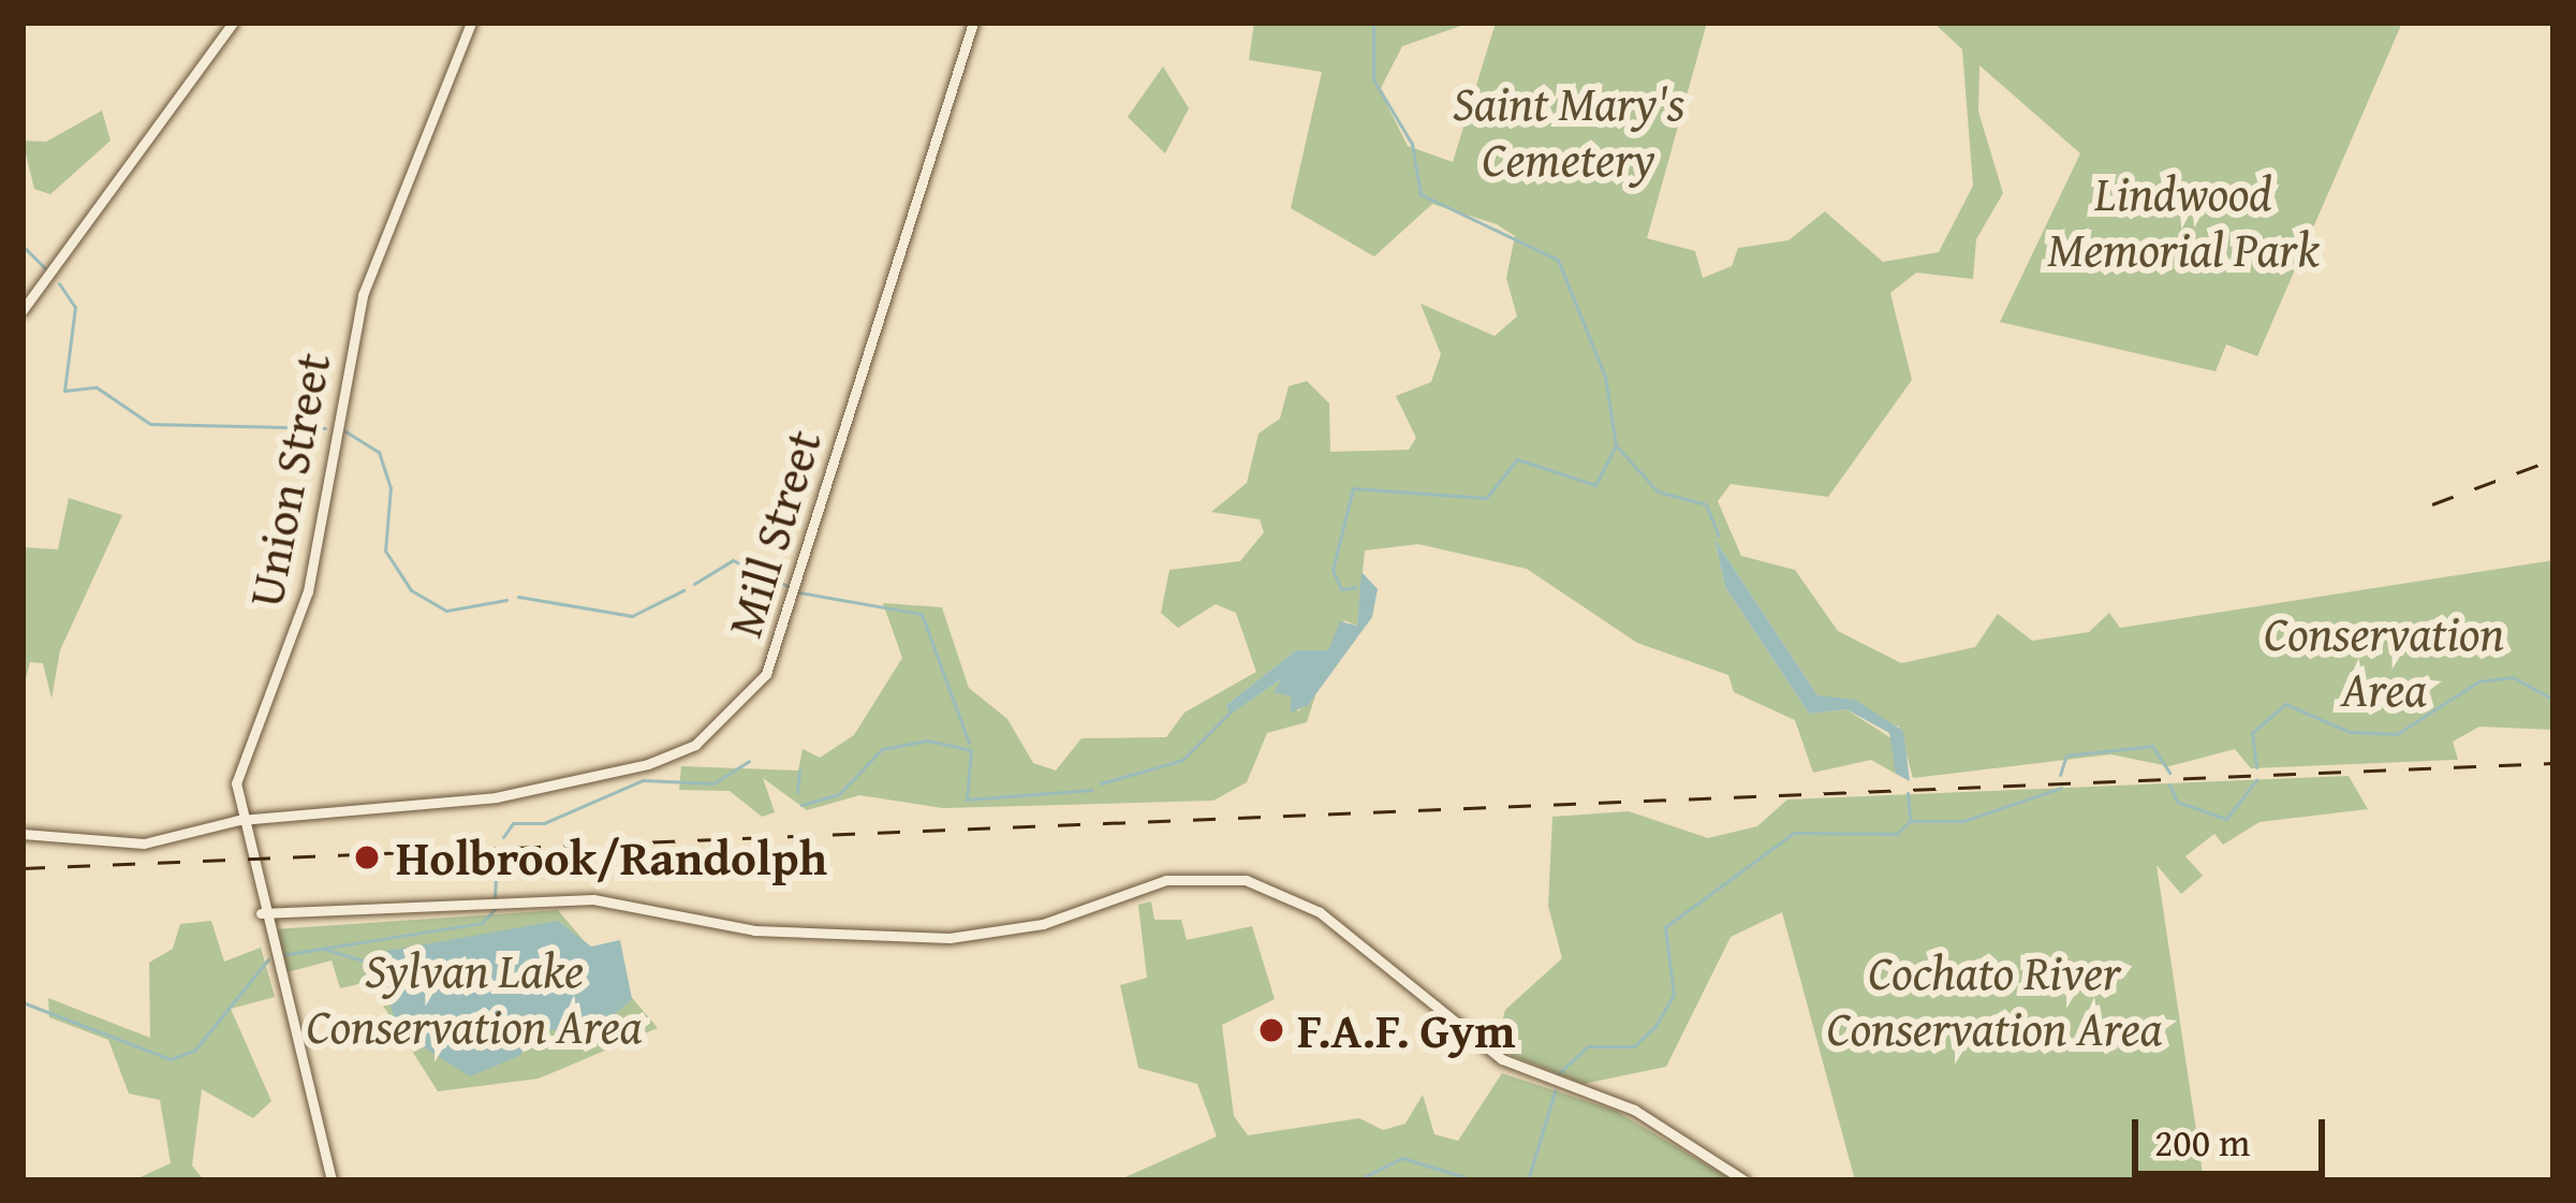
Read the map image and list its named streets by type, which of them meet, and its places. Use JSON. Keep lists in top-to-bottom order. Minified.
{"streets":{"main road":["Union Street","Mill Street"]},"crossings":[["Union Street","Mill Street"]],"parks":["Saint Mary's Cemetery","Lindwood Memorial Park","Conservation Area","Sylvan Lake Conservation Area","Cochato River Conservation Area"],"places":["Holbrook/Randolph","F.A.F. Gym"],"scale_bar":"200 m"}
